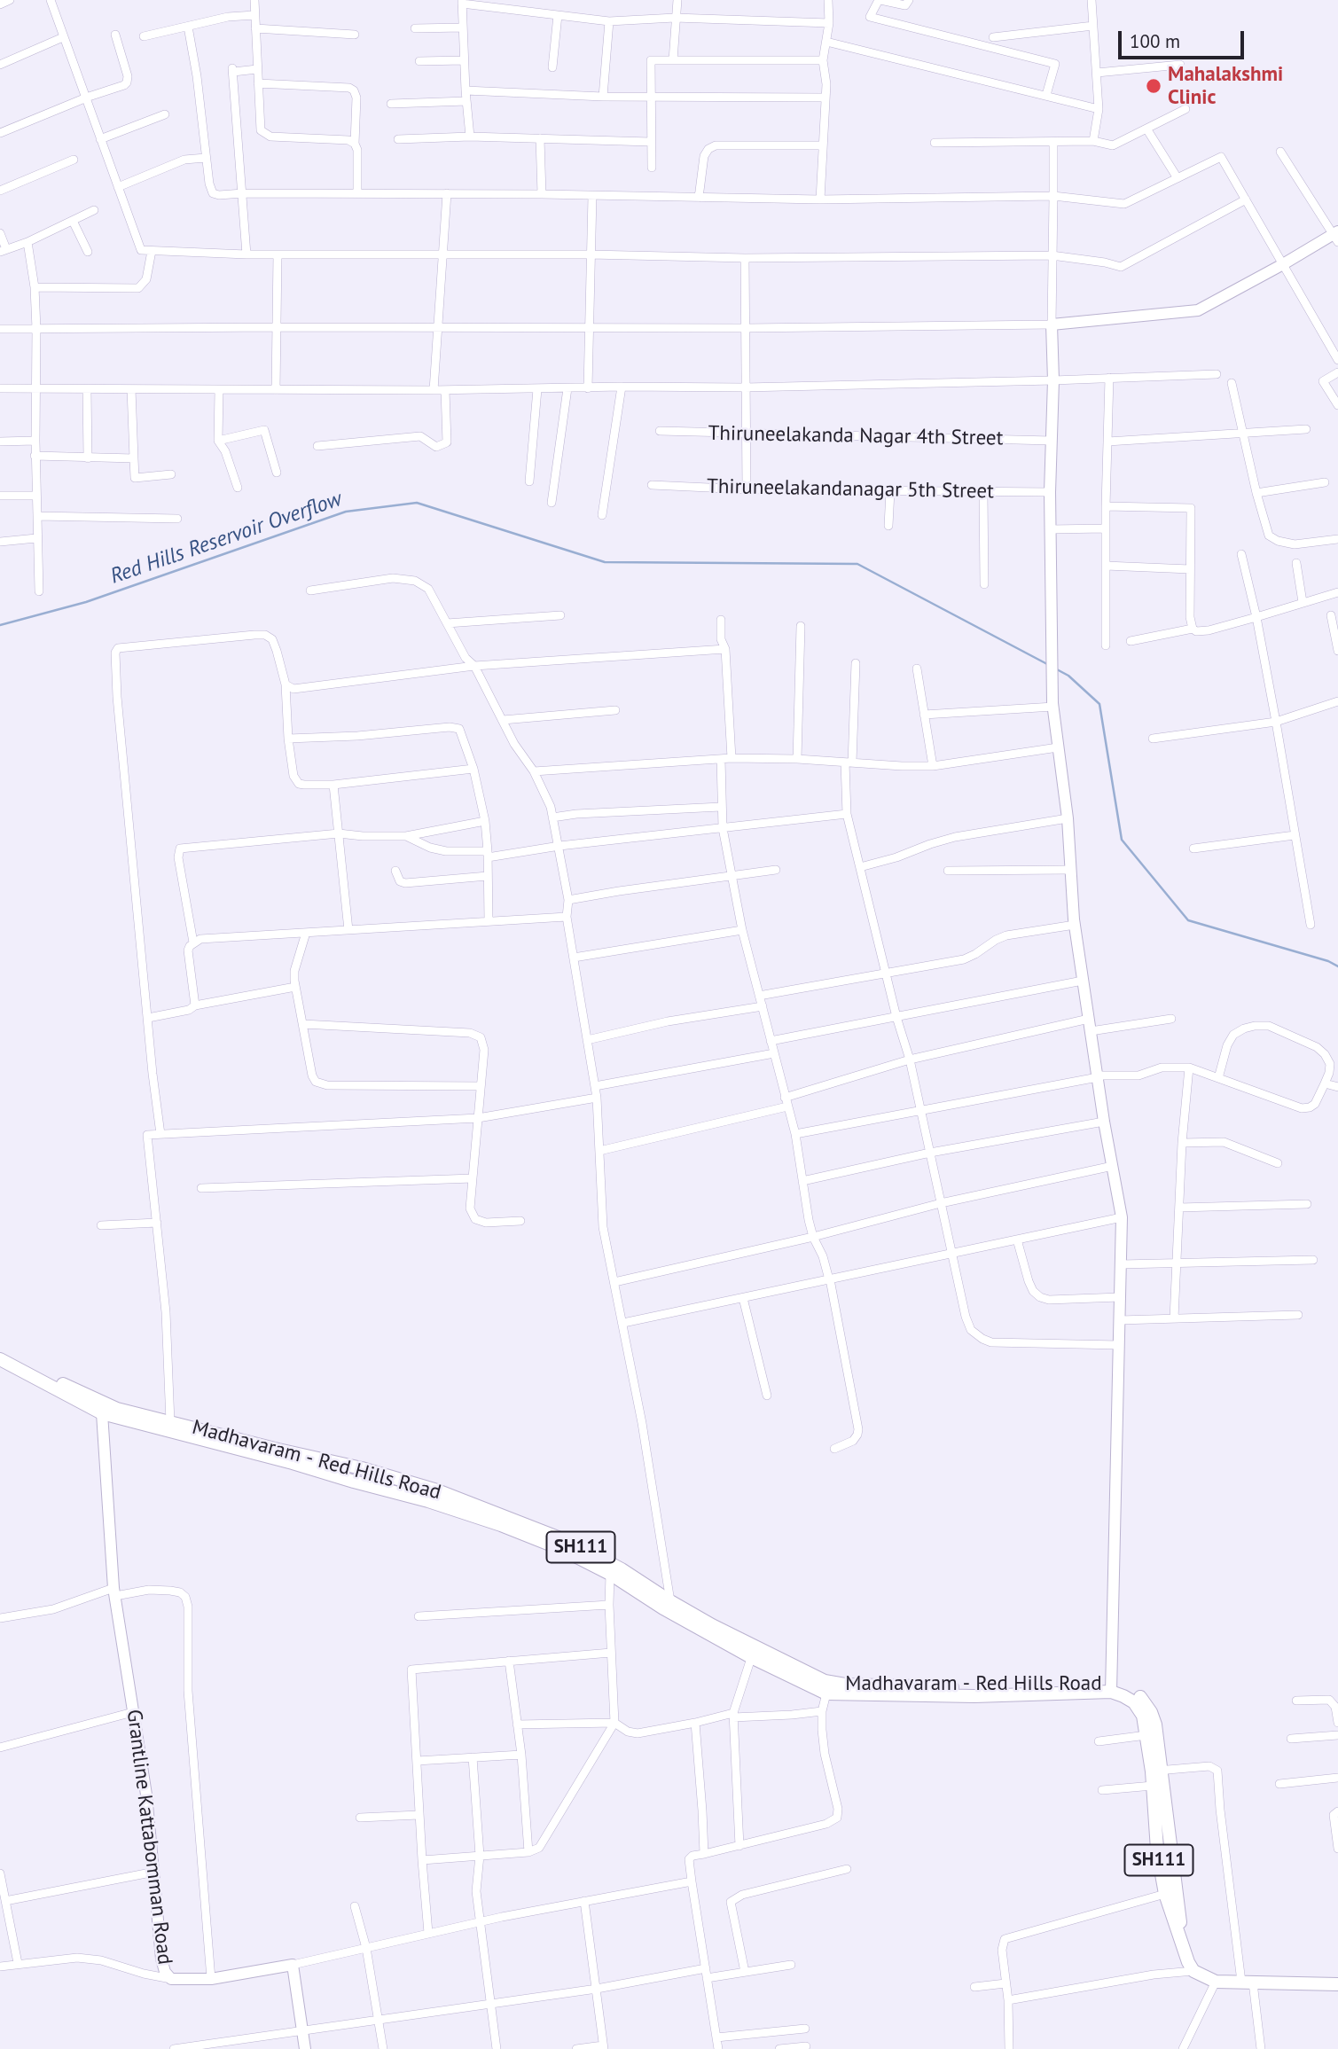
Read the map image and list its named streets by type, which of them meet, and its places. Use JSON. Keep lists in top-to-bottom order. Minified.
{"streets":{"main road":["Madhavaram - Red Hills Road","SH111"],"street":["Thiruneelakanda Nagar 4th Street","Thiruneelakandanagar 5th Street","Grantline Kattabomman Road"]},"crossings":[["Madhavaram - Red Hills Road","Grantline Kattabomman Road"]],"water":["Red Hills Reservoir Overflow"],"places":["Mahalakshmi Clinic"],"scale_bar":"100 m"}
